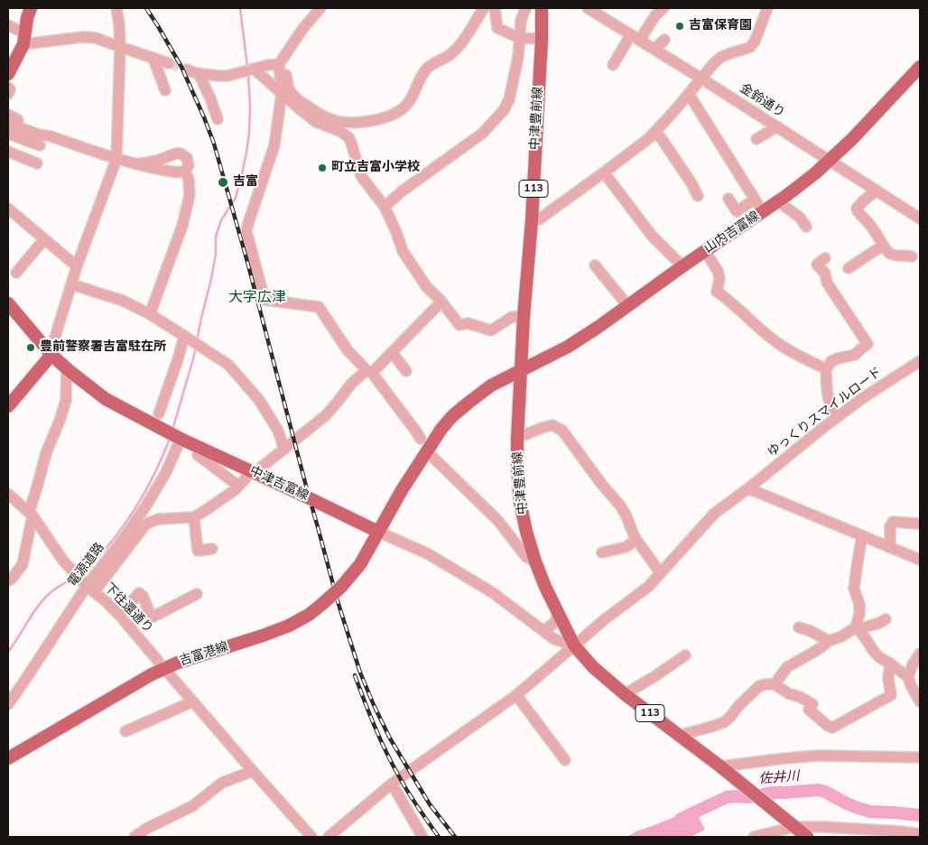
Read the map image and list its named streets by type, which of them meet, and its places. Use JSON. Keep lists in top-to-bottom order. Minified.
{"streets":{"main road":["中津豊前線","113","山内吉富線","中津吉富線","吉富港線"],"street":["金鈴通り","ゆっくりスマイルロード","電源道路","下往還通り"]},"crossings":[["金鈴通り","山内吉富線"],["中津豊前線","山内吉富線"],["中津豊前線","ゆっくりスマイルロード"],["中津吉富線","電源道路"],["中津吉富線","吉富港線"],["電源道路","下往還通り"]],"districts":["大字広津"],"water":["佐井川"],"places":["吉富保育園","町立吉富小学校","吉富","豊前警察署吉富駐在所"]}
